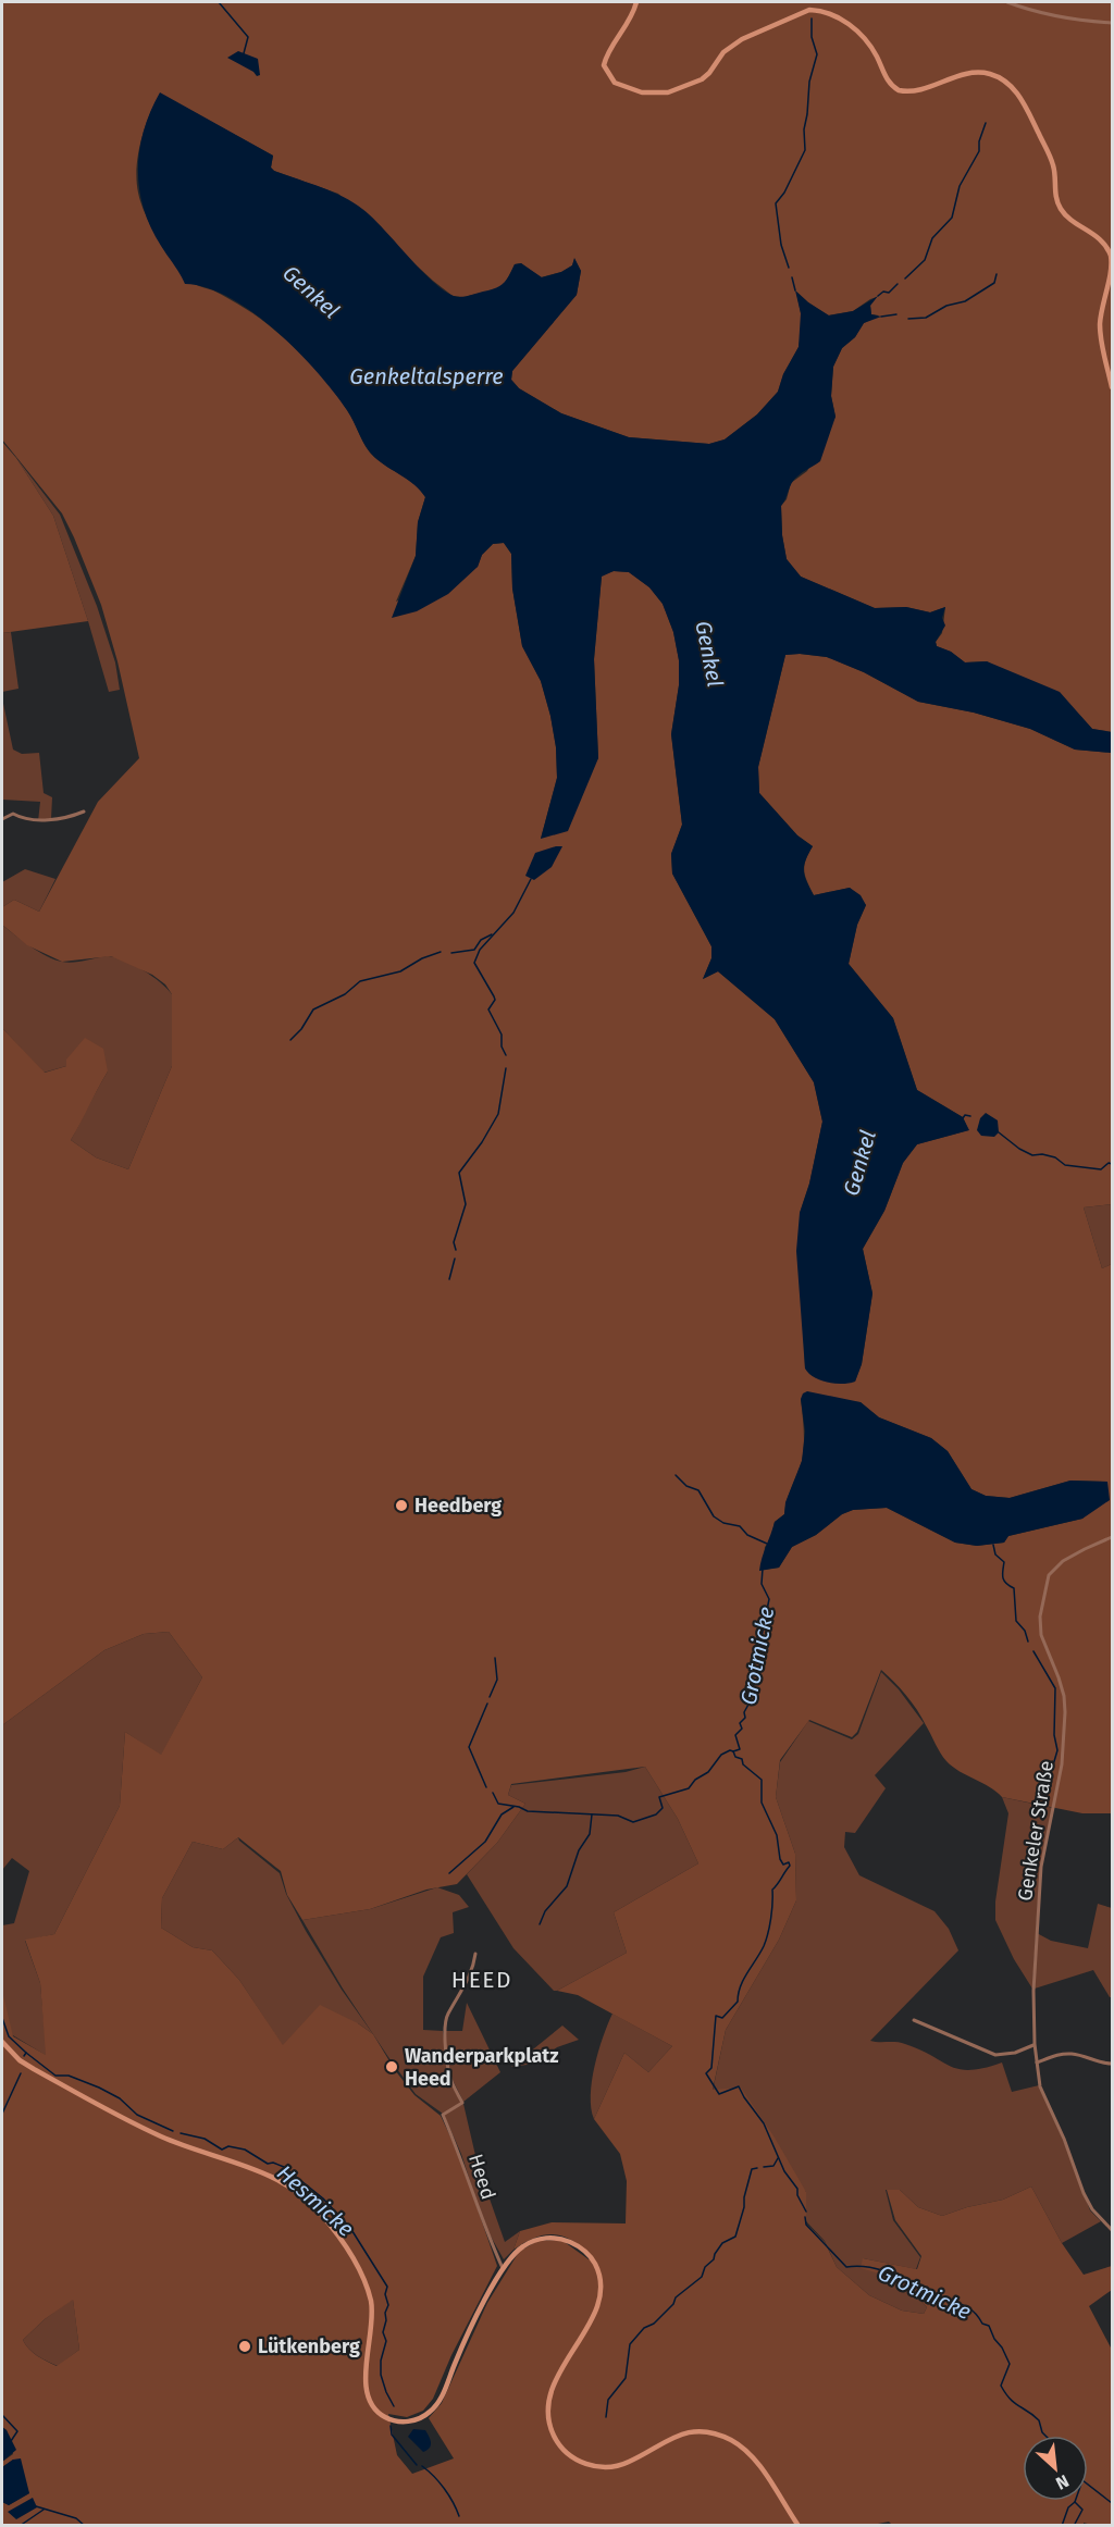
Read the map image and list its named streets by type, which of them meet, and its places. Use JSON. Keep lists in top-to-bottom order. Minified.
{"streets":{"street":["Genkeler Straße","Heed"]},"districts":["HEED"],"water":["Genkel","Genkeltalsperre","Grotmicke","Hesmicke"],"places":["Heedberg","Wanderparkplatz Heed","Lütkenberg"],"north":"bottom right"}
